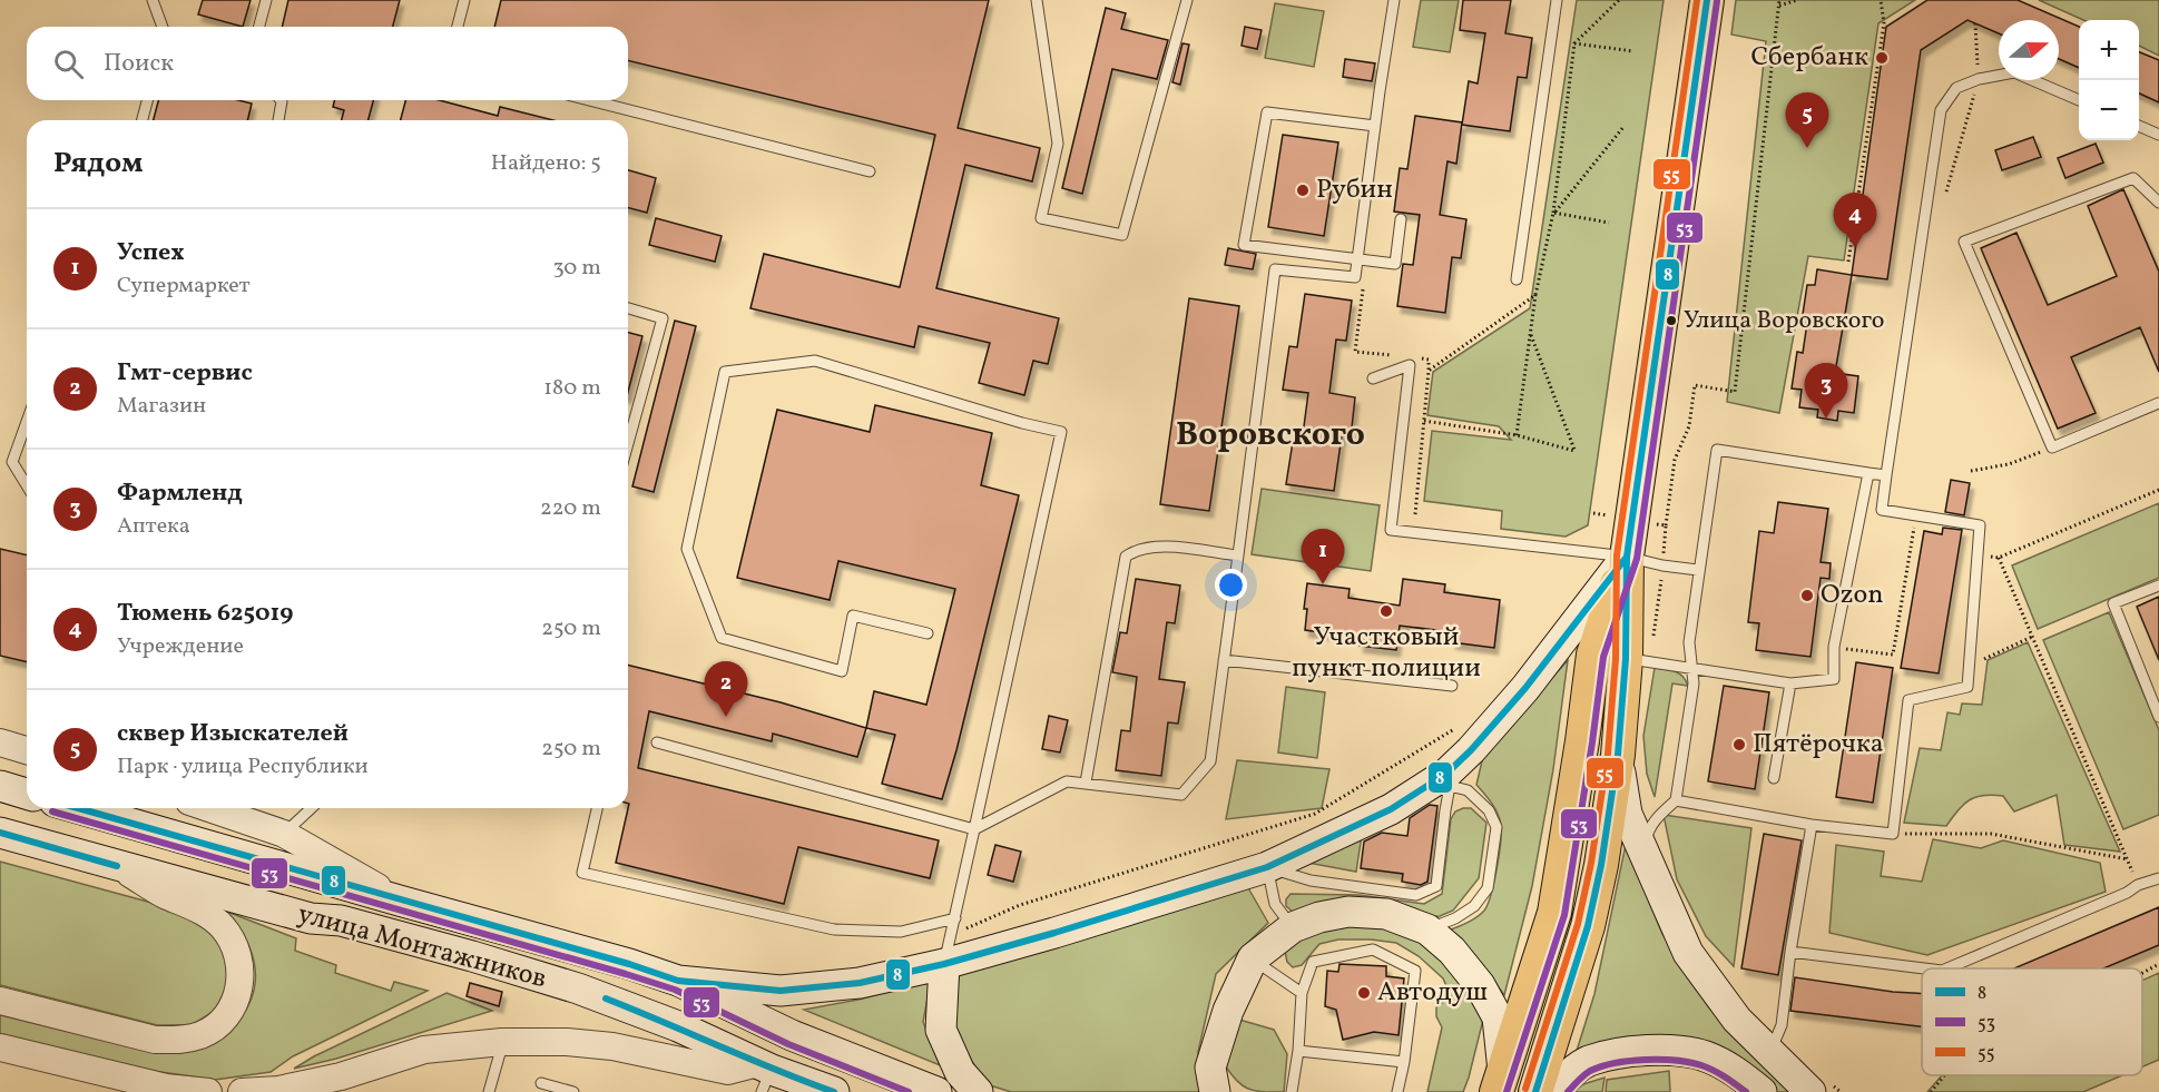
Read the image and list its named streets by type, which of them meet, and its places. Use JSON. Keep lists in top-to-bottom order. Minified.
{"streets":{"main road":["улица Монтажников"]},"districts":["Воровского"],"places":["Сбербанк","Рубин","Улица Воровского","Ozon","Участковый пункт полиции","Пятёрочка","Автодуш"],"lines":["transit line 8","transit line 55","transit line 53"],"legend":["8","53","55"],"north":"right","page":{"map_buttons":["+","−"],"search":"Поиск","pins":["5","4","3","1","2"],"heading":["Рядом","Найдено: 5"],"list":[{"mark":"1","name":"Успех","note":"Супермаркет","value":"30 m"},{"mark":"2","name":"Гмт-сервис","note":"Магазин","value":"180 m"},{"mark":"3","name":"Фармленд","note":"Аптека","value":"220 m"},{"mark":"4","name":"Тюмень 625019","note":"Учреждение","value":"250 m"},{"mark":"5","name":"сквер Изыскателей","note":"Парк · улица Республики","value":"250 m"}]}}
